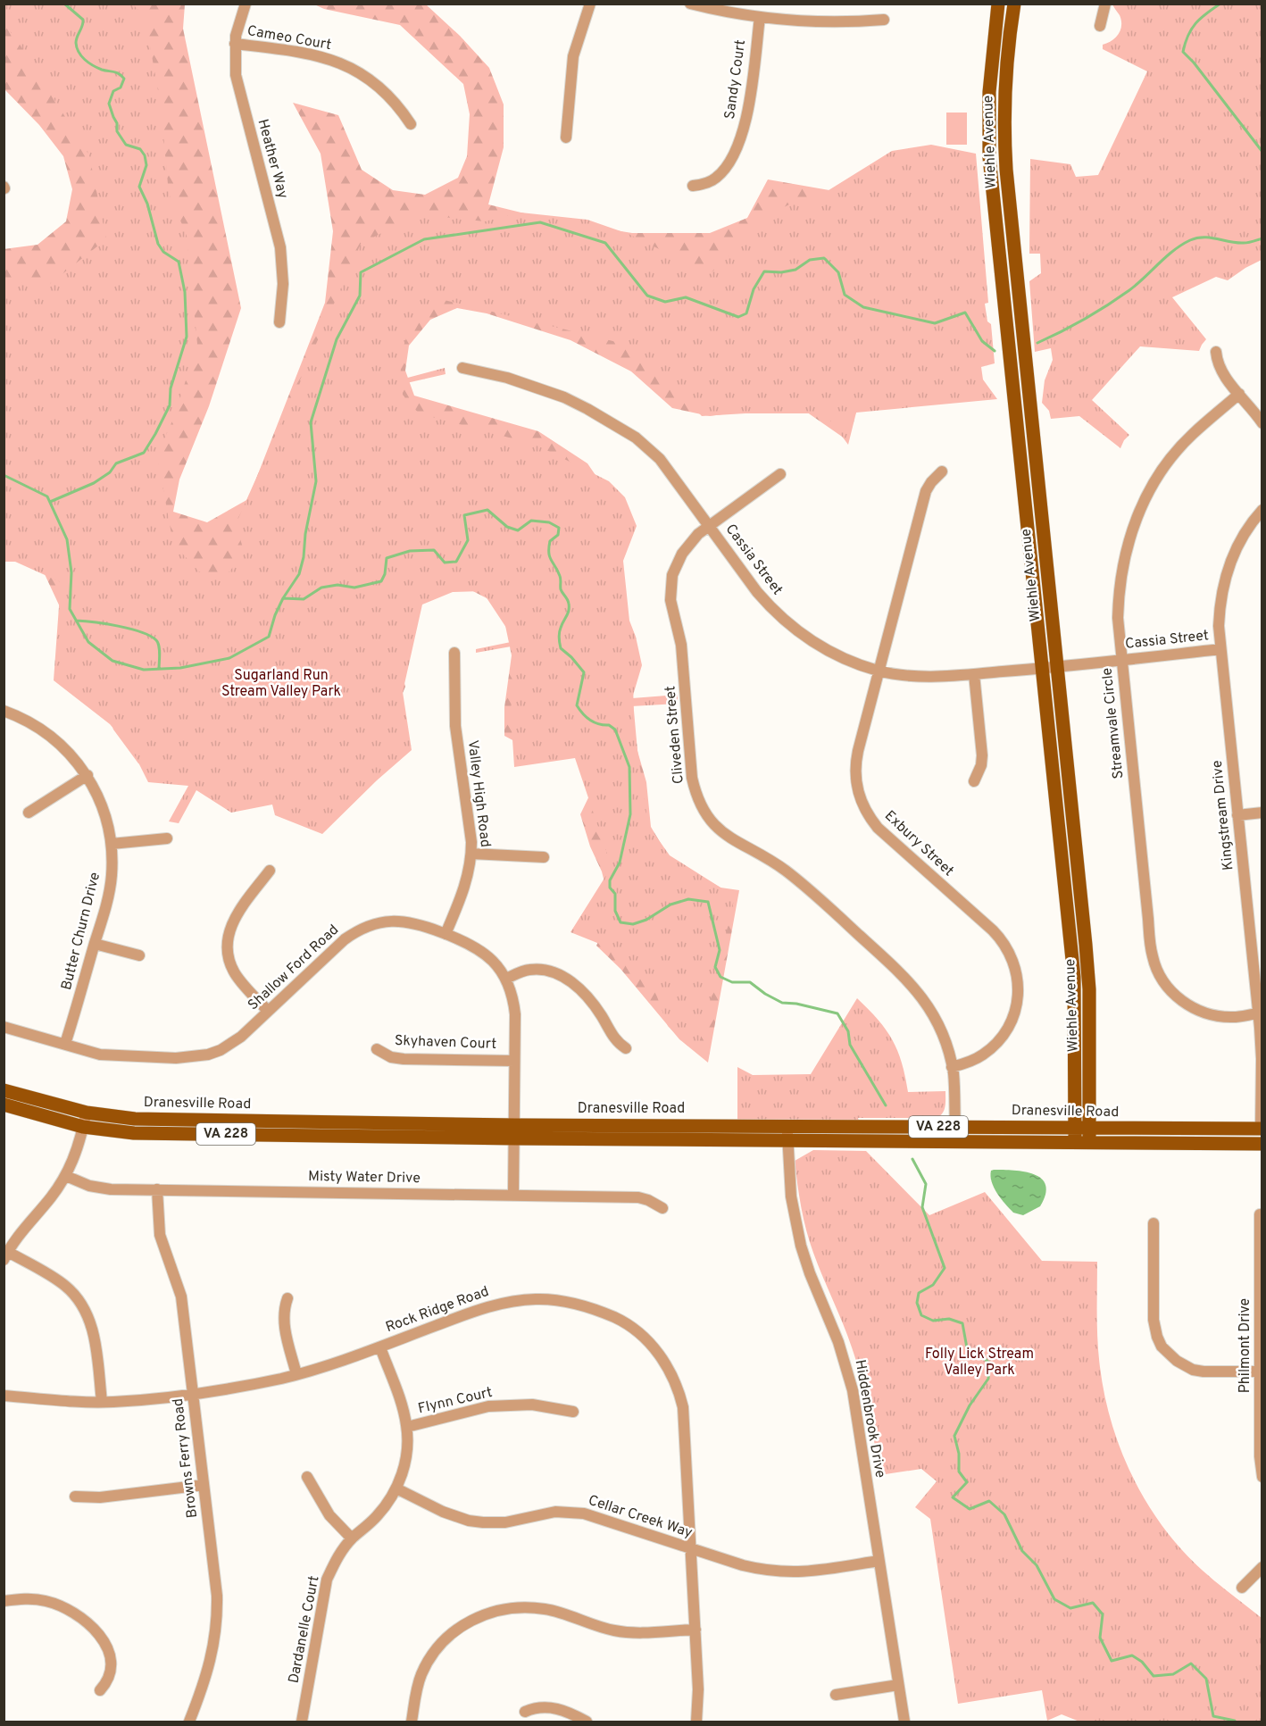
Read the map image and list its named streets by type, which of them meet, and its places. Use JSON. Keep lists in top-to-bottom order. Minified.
{"streets":{"main road":["Wiehle Avenue","Dranesville Road","VA 228"],"street":["Cameo Court","Sandy Court","Heather Way","Cassia Street","Streamvale Circle","Cliveden Street","Valley High Road","Kingstream Drive","Exbury Street","Butter Churn Drive","Shallow Ford Road","Skyhaven Court","Misty Water Drive","Rock Ridge Road","Philmont Drive","Flynn Court","Hiddenbrook Drive","Browns Ferry Road","Cellar Creek Way","Dardanelle Court"]},"crossings":[["Cameo Court","Heather Way"],["Wiehle Avenue","Cassia Street"],["Wiehle Avenue","Dranesville Road"],["Cassia Street","Streamvale Circle"],["Cassia Street","Cliveden Street"],["Cassia Street","Kingstream Drive"],["Cassia Street","Exbury Street"],["Streamvale Circle","Kingstream Drive"],["Cliveden Street","Exbury Street"],["Cliveden Street","Dranesville Road"],["Valley High Road","Shallow Ford Road"],["Kingstream Drive","Dranesville Road"],["Butter Churn Drive","Shallow Ford Road"],["Shallow Ford Road","Skyhaven Court"],["Shallow Ford Road","Dranesville Road"],["Shallow Ford Road","Misty Water Drive"],["Dranesville Road","Hiddenbrook Drive"],["Misty Water Drive","Browns Ferry Road"],["Rock Ridge Road","Browns Ferry Road"],["Rock Ridge Road","Cellar Creek Way"],["Rock Ridge Road","Dardanelle Court"],["Flynn Court","Dardanelle Court"],["Hiddenbrook Drive","Cellar Creek Way"],["Cellar Creek Way","Dardanelle Court"]],"parks":["Sugarland Run Stream Valley Park","Folly Lick Stream Valley Park"]}
